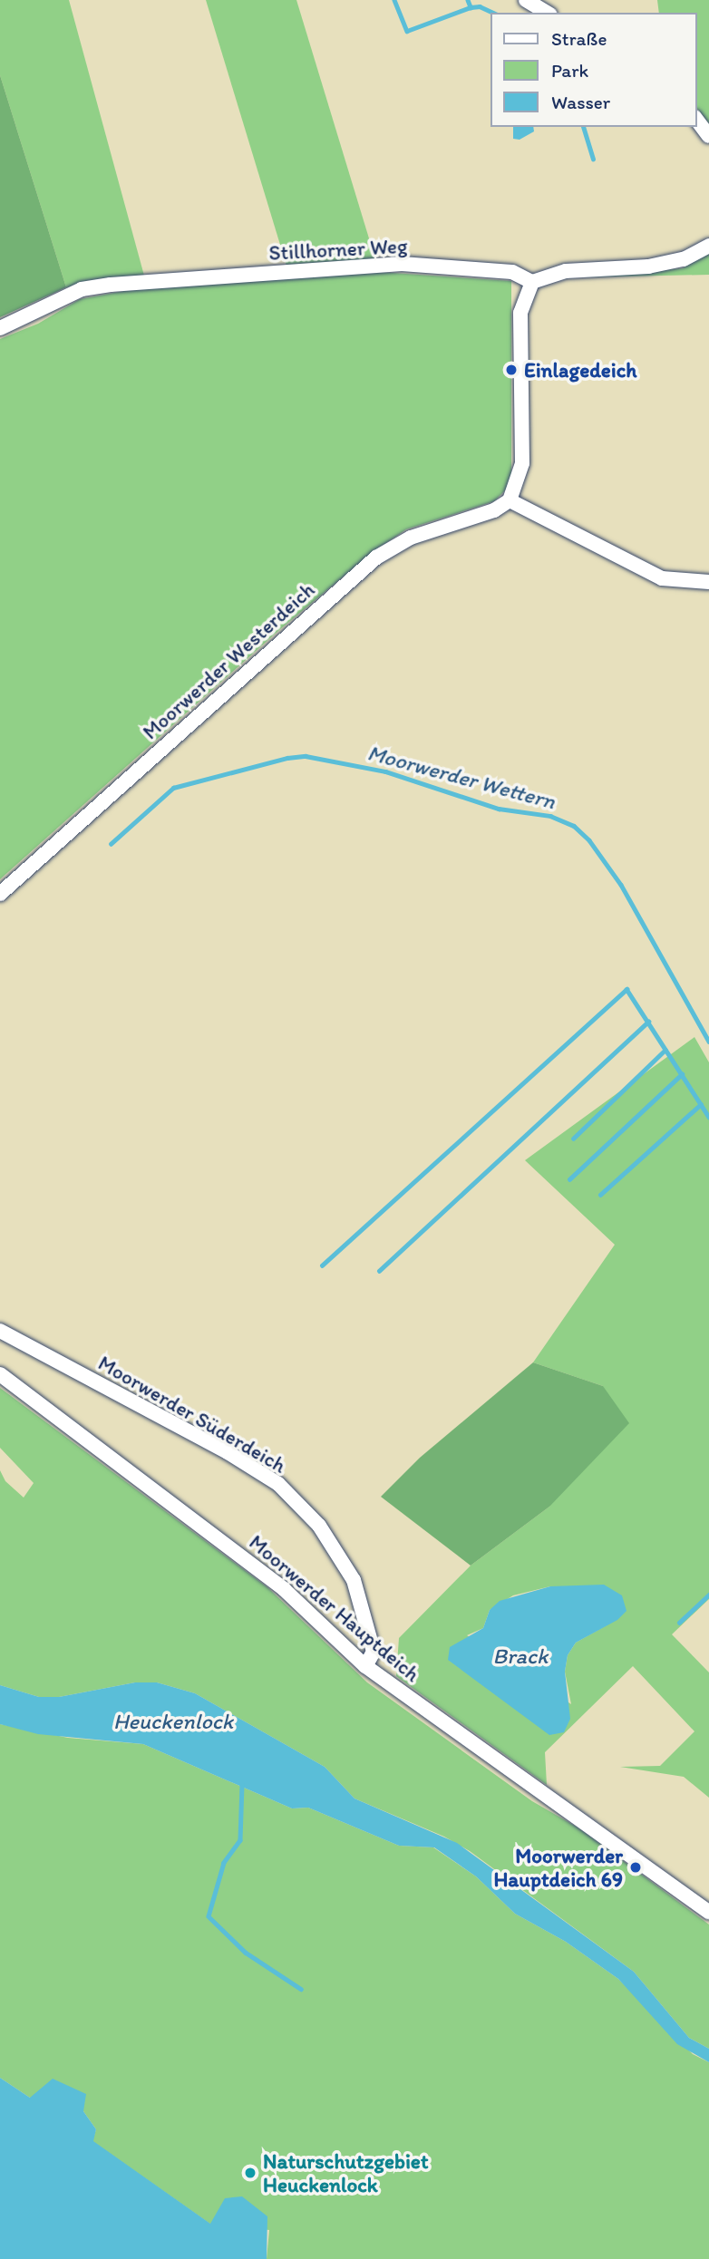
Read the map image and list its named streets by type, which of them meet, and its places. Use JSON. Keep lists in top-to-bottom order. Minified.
{"streets":{"street":["Stillhorner Weg","Moorwerder Westerdeich","Moorwerder Süderdeich","Moorwerder Hauptdeich"]},"crossings":[["Moorwerder Süderdeich","Moorwerder Hauptdeich"]],"water":["Moorwerder Wettern","Brack","Heuckenlock"],"places":["Einlagedeich","Moorwerder Hauptdeich 69","Naturschutzgebiet Heuckenlock"],"legend":["Straße","Park","Wasser"]}
